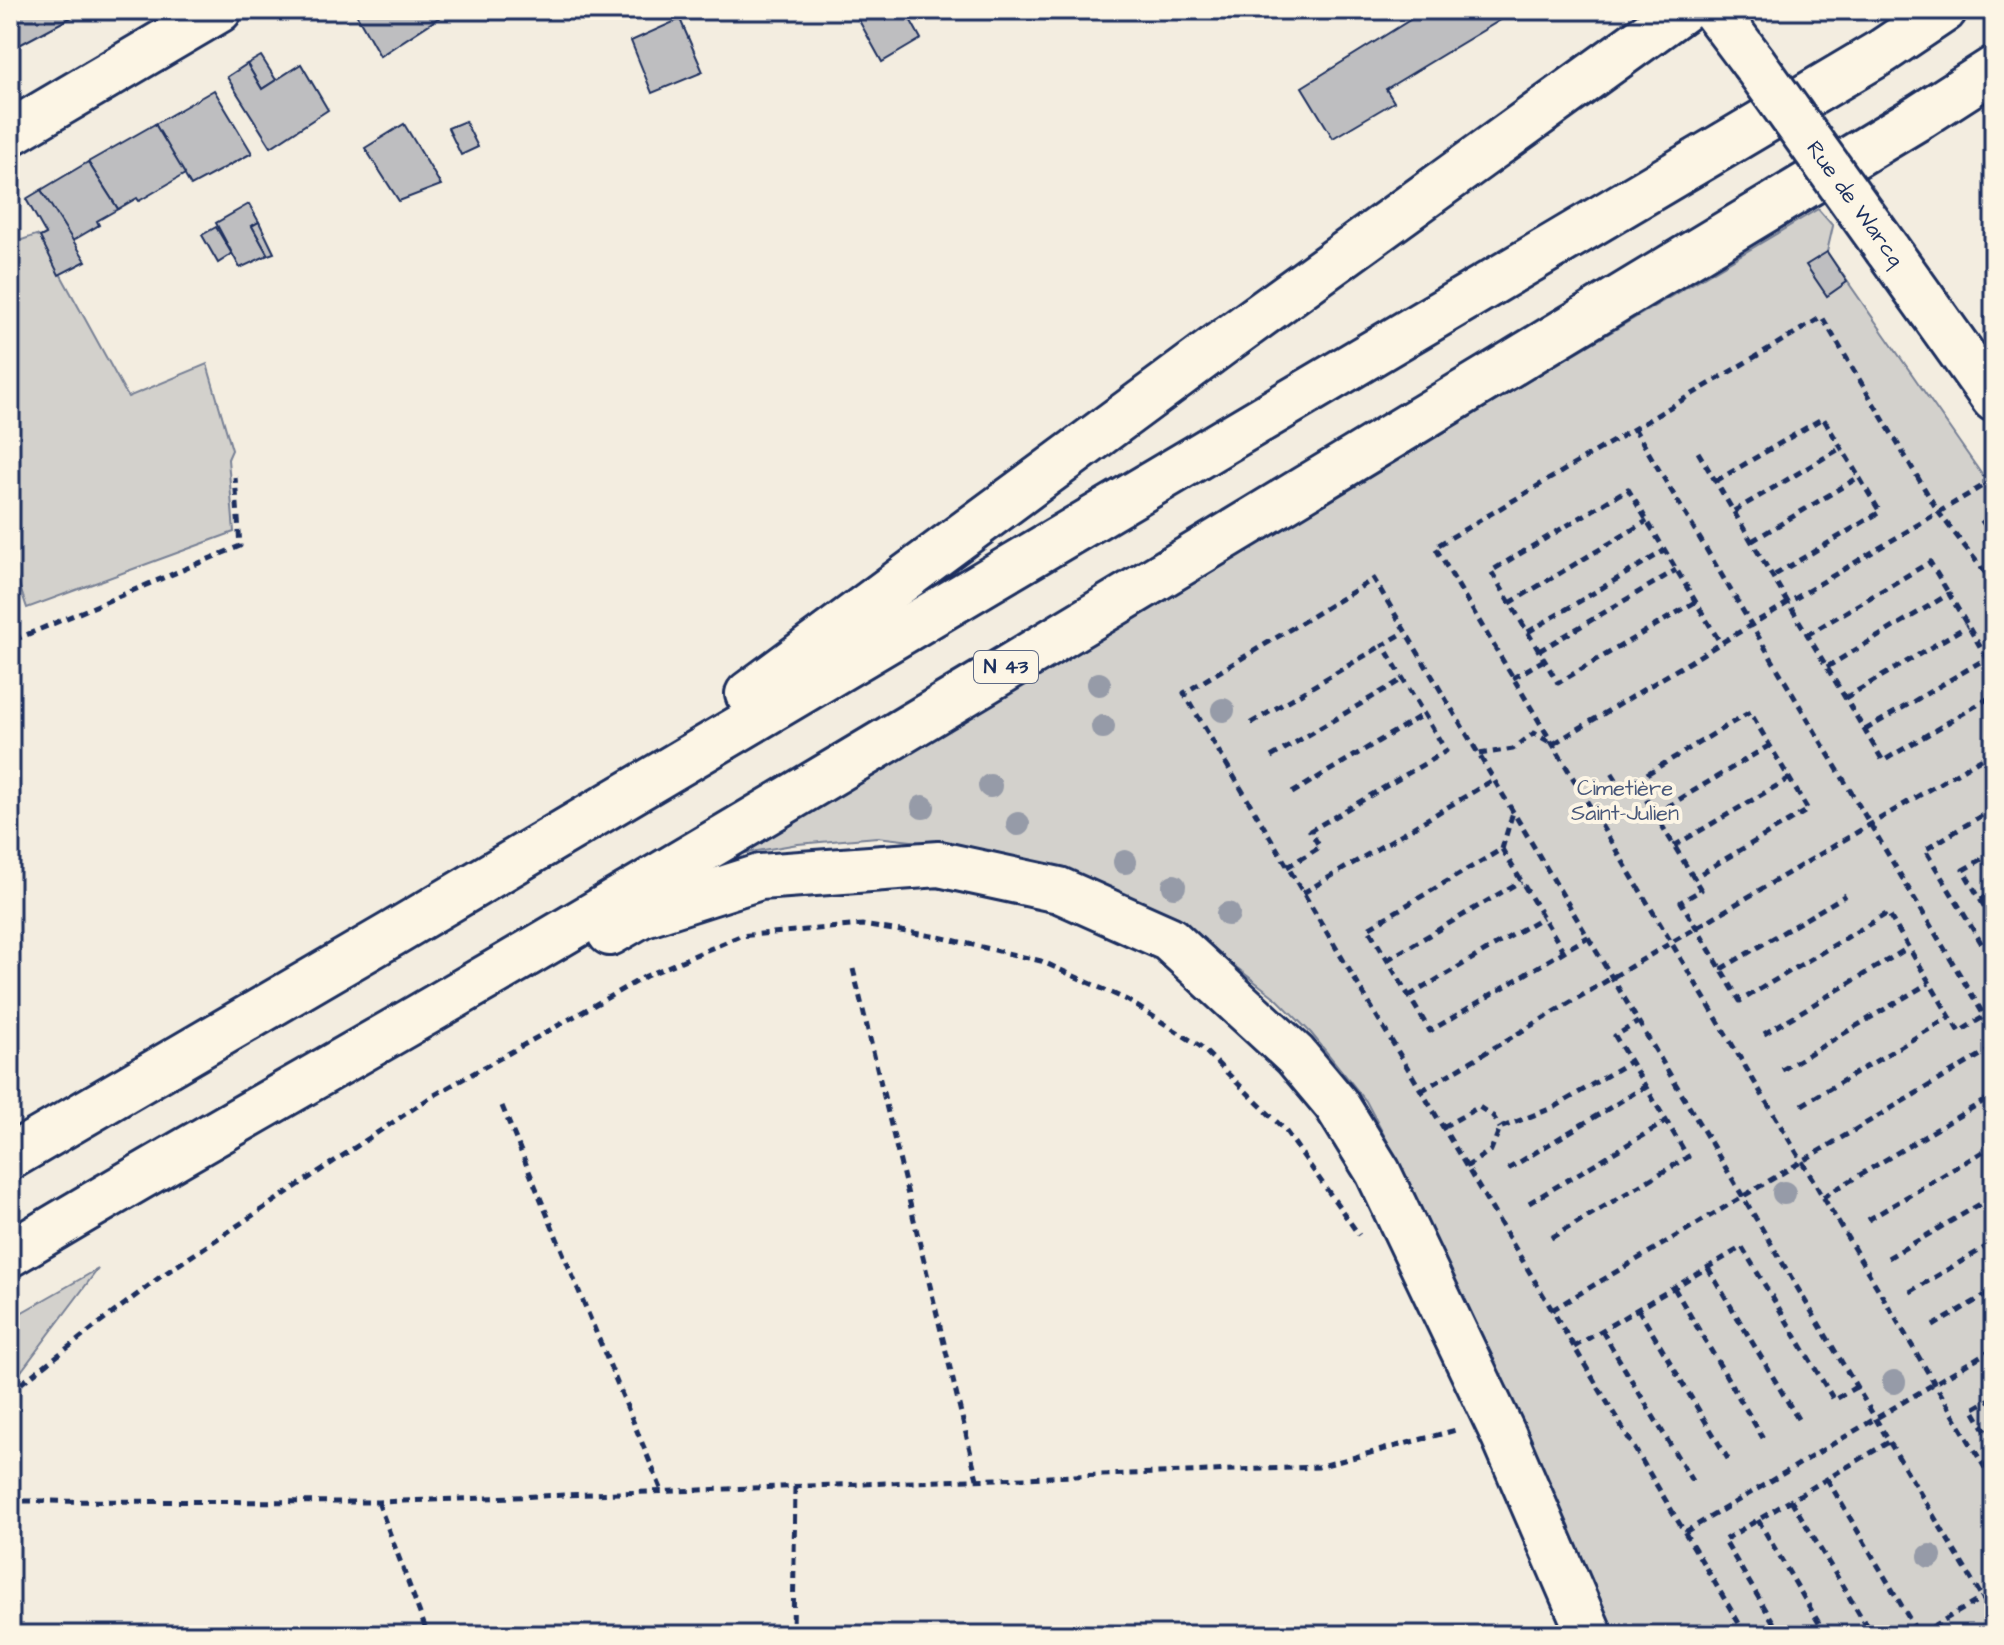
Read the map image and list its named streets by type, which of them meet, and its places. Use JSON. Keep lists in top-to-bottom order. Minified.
{"streets":{"main road":["Rue de Warcq","N 43"]},"parks":["Cimetière Saint-Julien"]}
